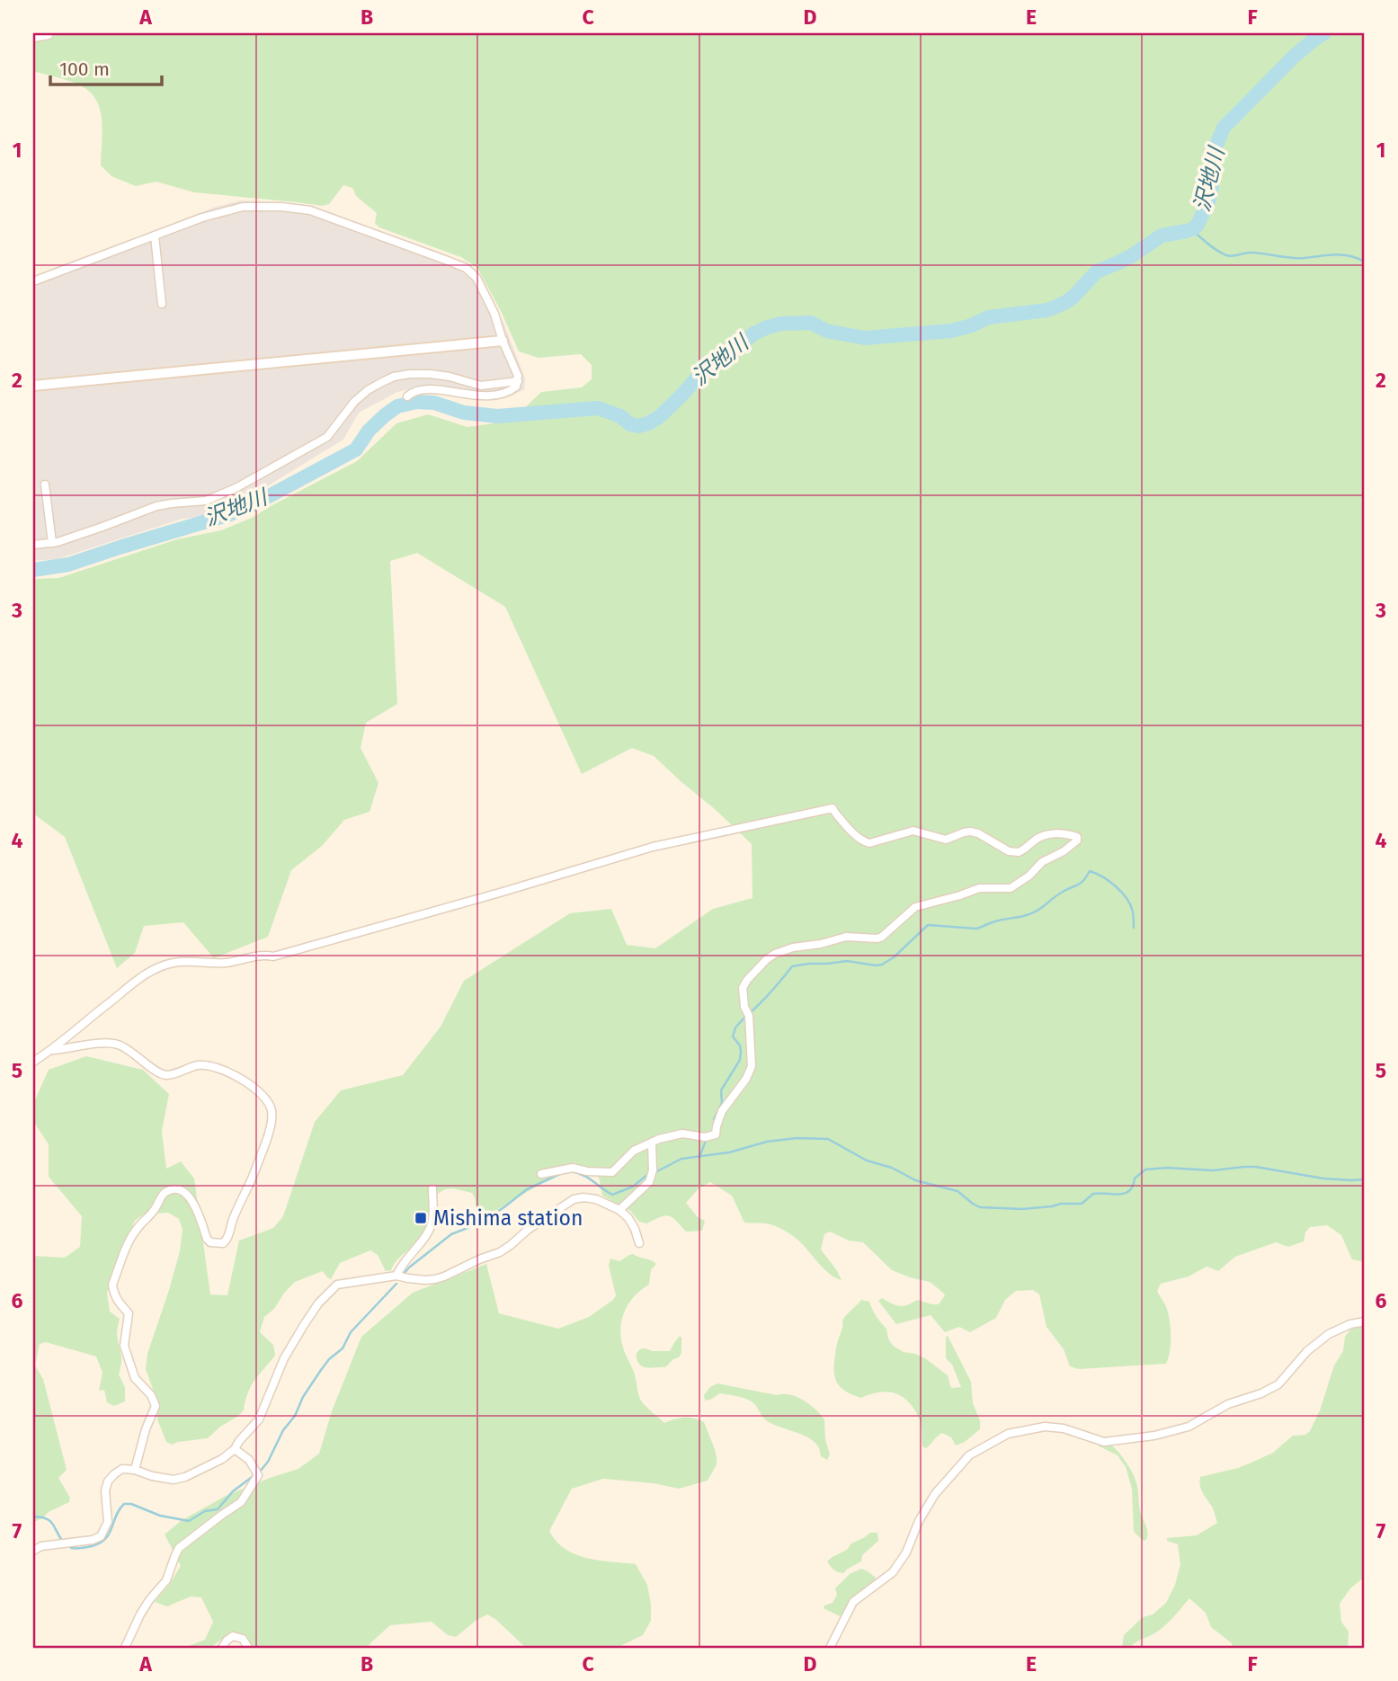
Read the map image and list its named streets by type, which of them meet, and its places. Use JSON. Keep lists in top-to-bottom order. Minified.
{"water":["沢地川"],"places":{"transit":["Mishima station"]},"scale_bar":"100 m","grid":{"columns":["A","B","C","D","E","F"],"rows":["1","2","3","4","5","6","7"]}}
